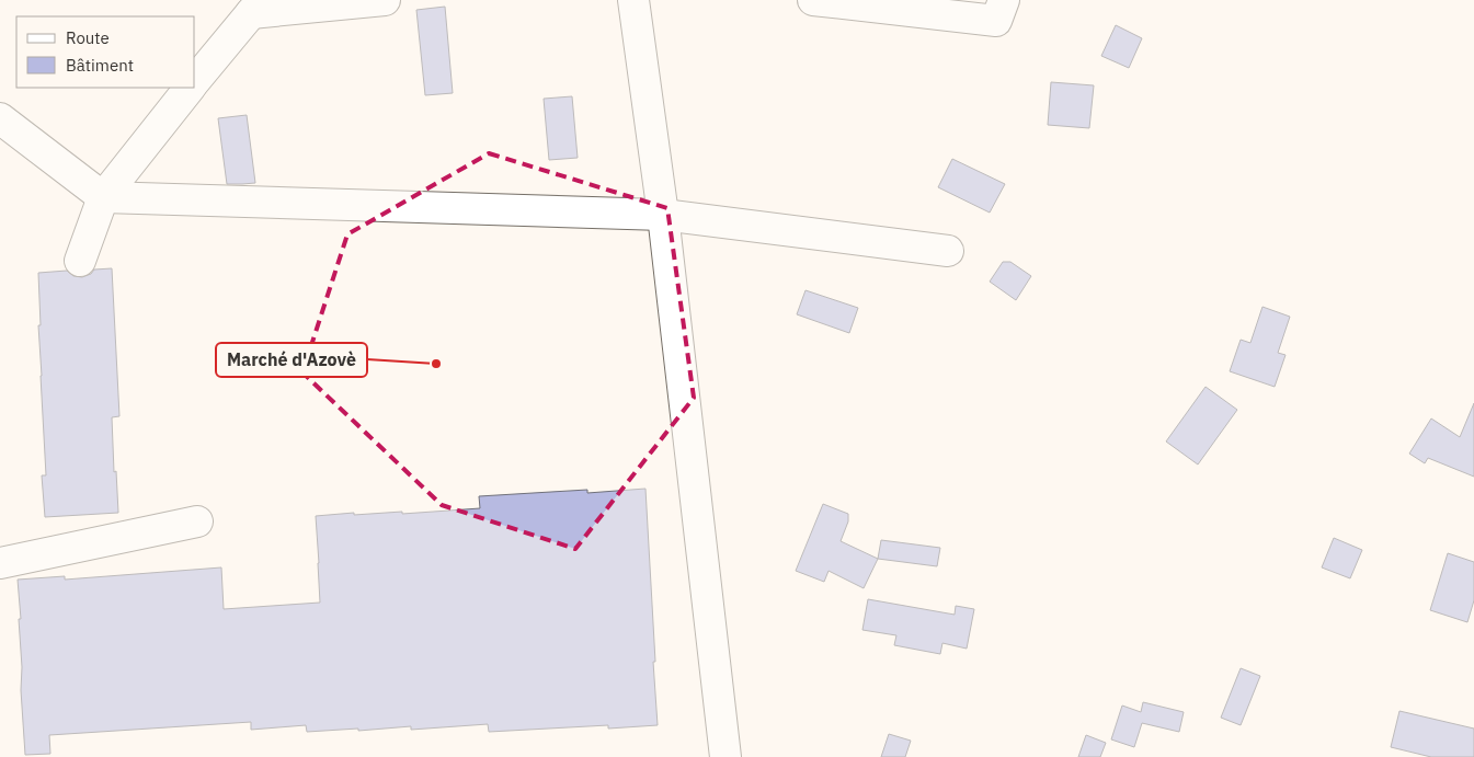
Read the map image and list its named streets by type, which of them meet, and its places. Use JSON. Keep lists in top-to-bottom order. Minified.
{"places":["Marché d'Azovè"],"legend":["Route","Bâtiment"]}
